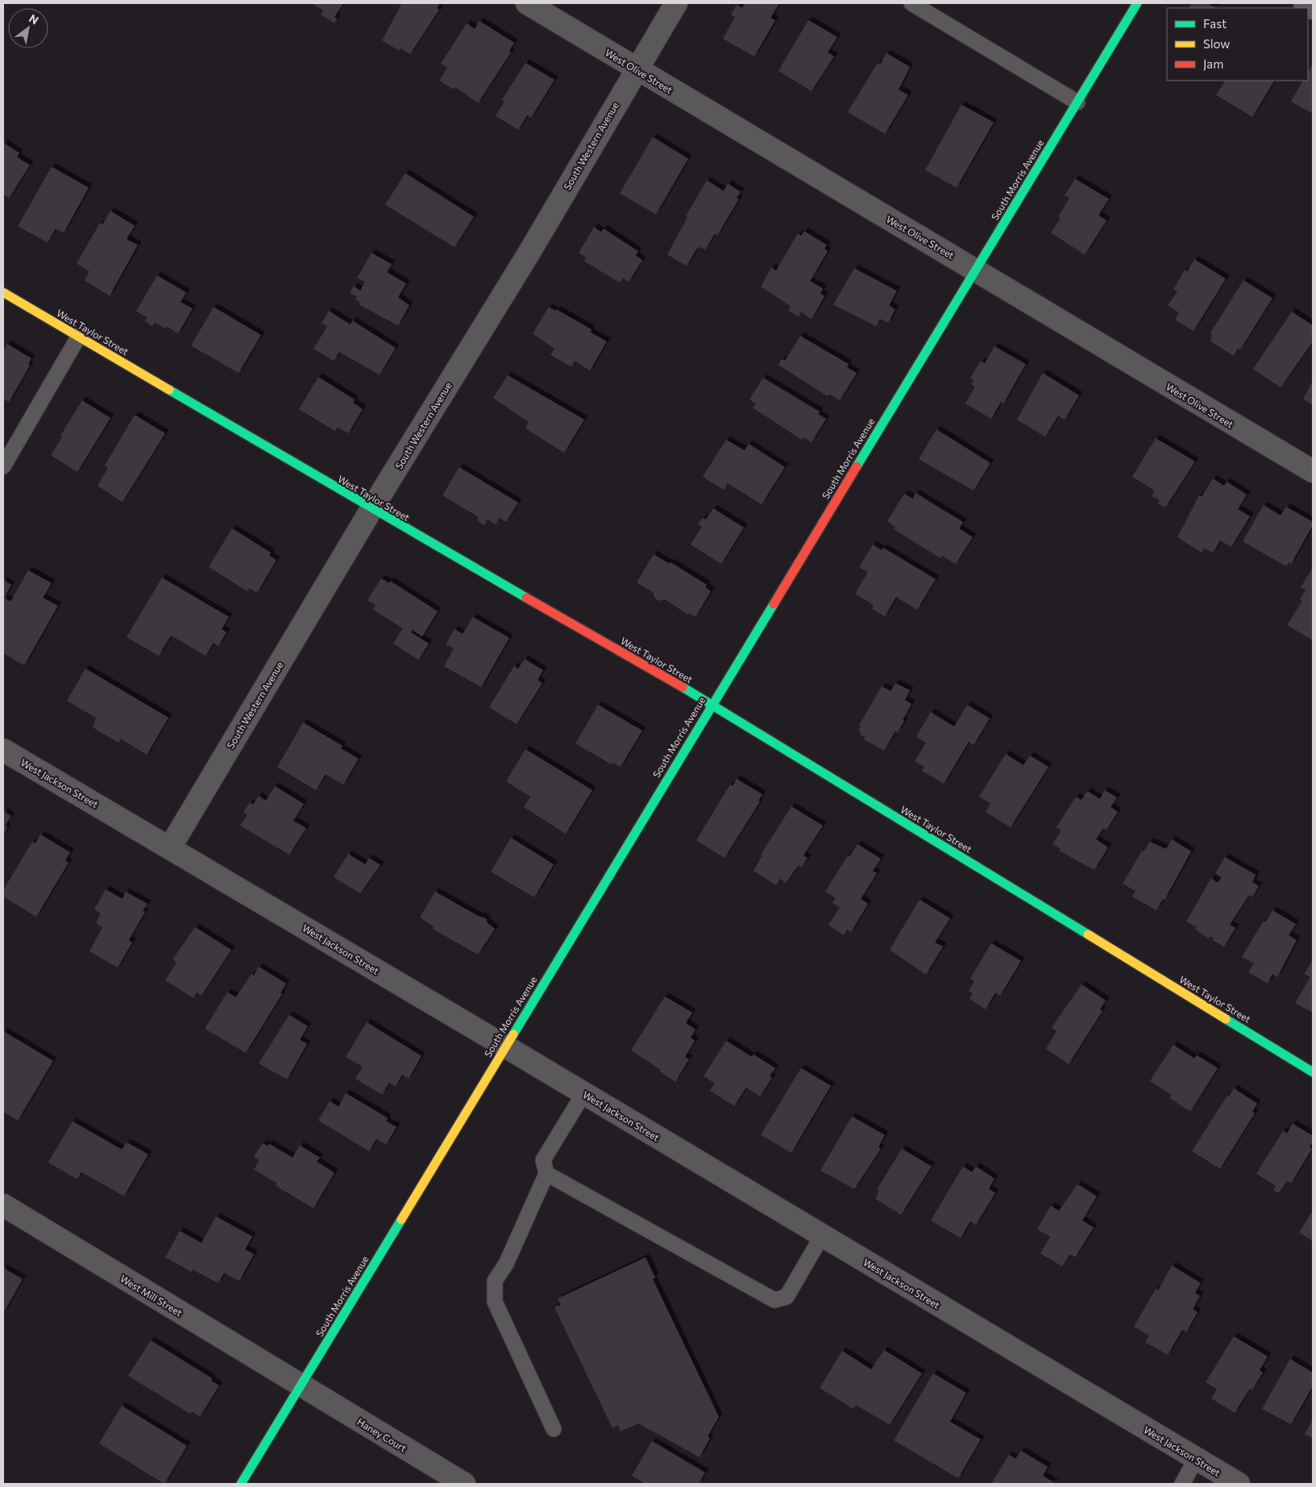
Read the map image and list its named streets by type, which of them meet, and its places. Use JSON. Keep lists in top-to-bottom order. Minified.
{"streets":{"main road":["South Morris Avenue","West Taylor Street"],"street":["West Olive Street","South Western Avenue","West Jackson Street","West Mill Street","Haney Court"]},"crossings":[["West Olive Street","South Western Avenue"],["West Olive Street","South Morris Avenue"],["South Western Avenue","West Taylor Street"],["South Western Avenue","West Jackson Street"],["South Morris Avenue","West Taylor Street"],["South Morris Avenue","West Jackson Street"],["South Morris Avenue","West Mill Street"],["South Morris Avenue","Haney Court"],["West Mill Street","Haney Court"]],"legend":["Fast","Slow","Jam"],"north":"top right"}
